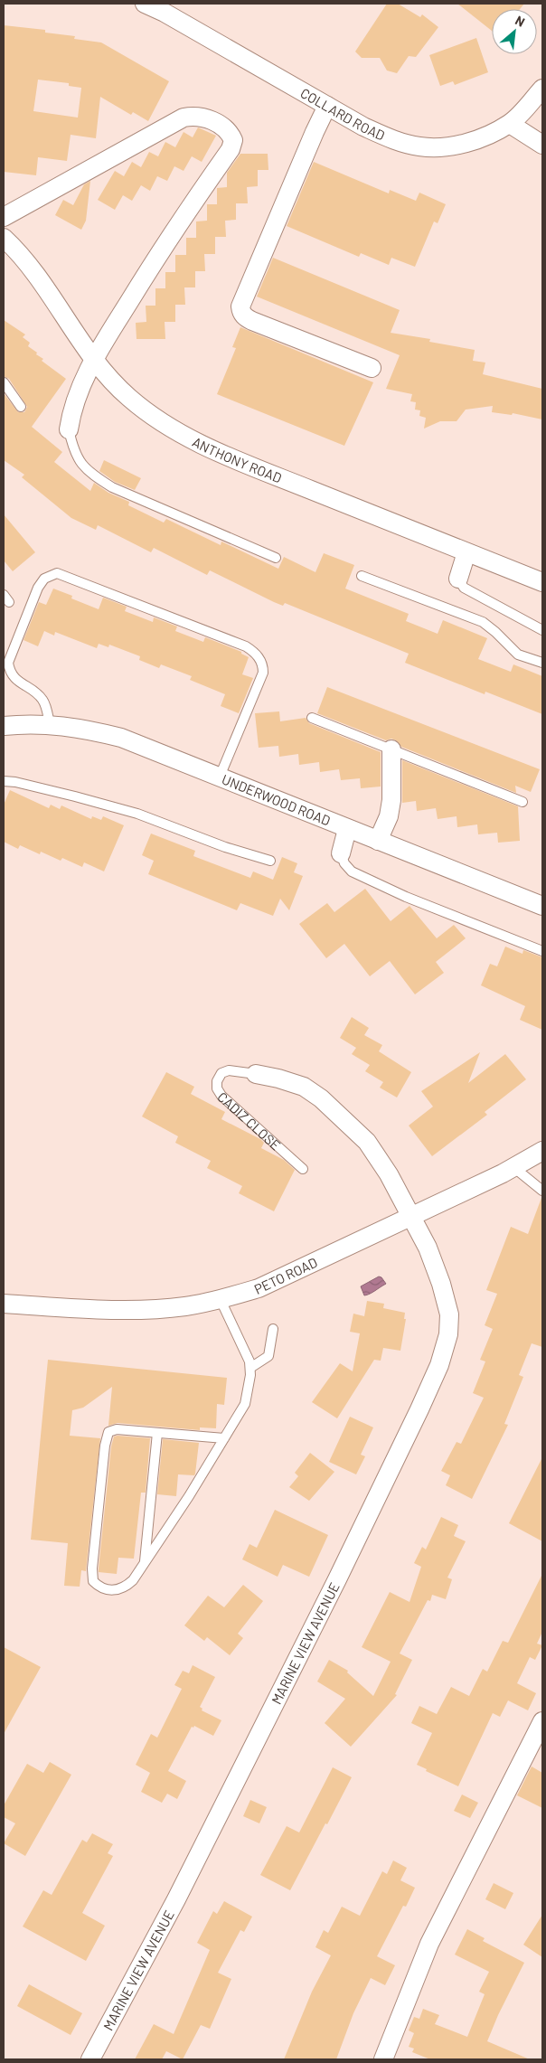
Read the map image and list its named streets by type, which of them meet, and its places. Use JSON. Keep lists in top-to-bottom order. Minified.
{"streets":{"street":["COLLARD ROAD","ANTHONY ROAD","UNDERWOOD ROAD","CADIZ CLOSE","PETO ROAD","MARINE VIEW AVENUE"]},"crossings":[["CADIZ CLOSE","PETO ROAD"],["CADIZ CLOSE","MARINE VIEW AVENUE"],["PETO ROAD","MARINE VIEW AVENUE"]],"north":"top right"}
